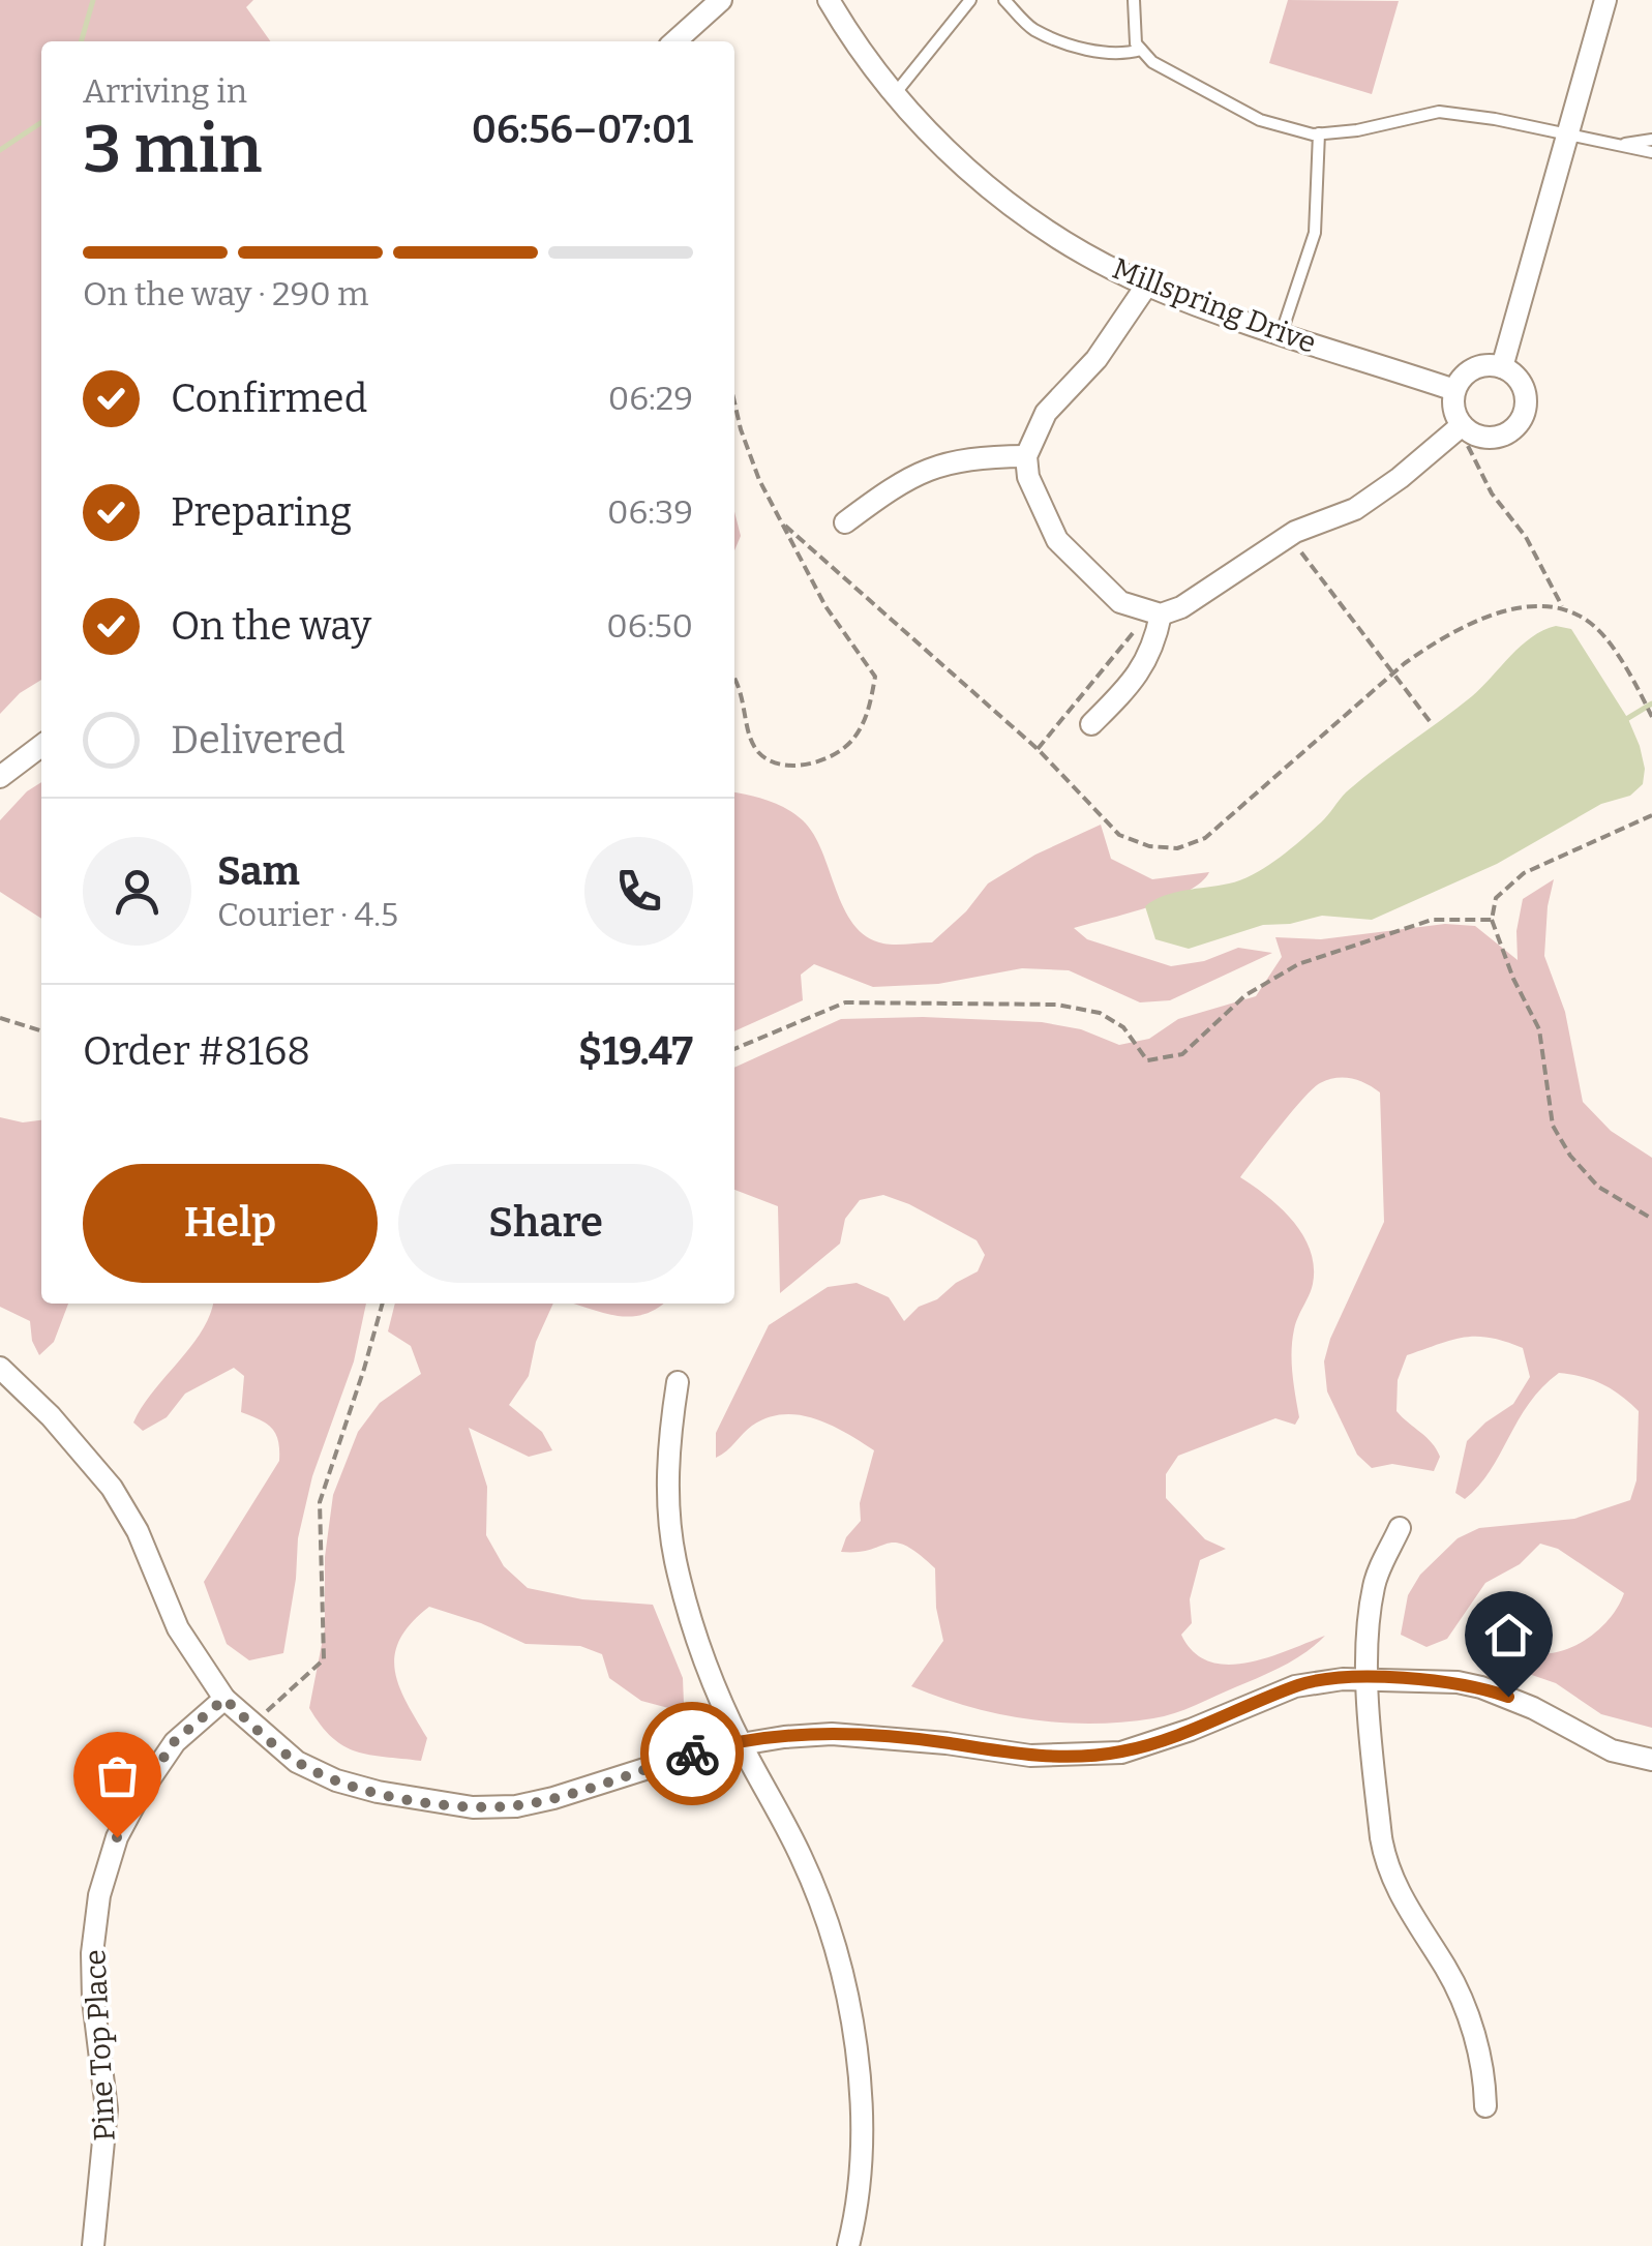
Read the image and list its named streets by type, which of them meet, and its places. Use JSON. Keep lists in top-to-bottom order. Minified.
{"streets":{"street":["Millspring Drive","Pine Top Place"]},"page":{"heading":["3 min","Arriving in","06:56–07:01"],"panel":["Sam","Courier · 4.5","Order #8168","$19.47"],"bar":"On the way · 290 m","list":[["Confirmed","06:29"],["Preparing","06:39"],["On the way","06:50"],"Delivered"],"buttons":["Help","Share"]}}
